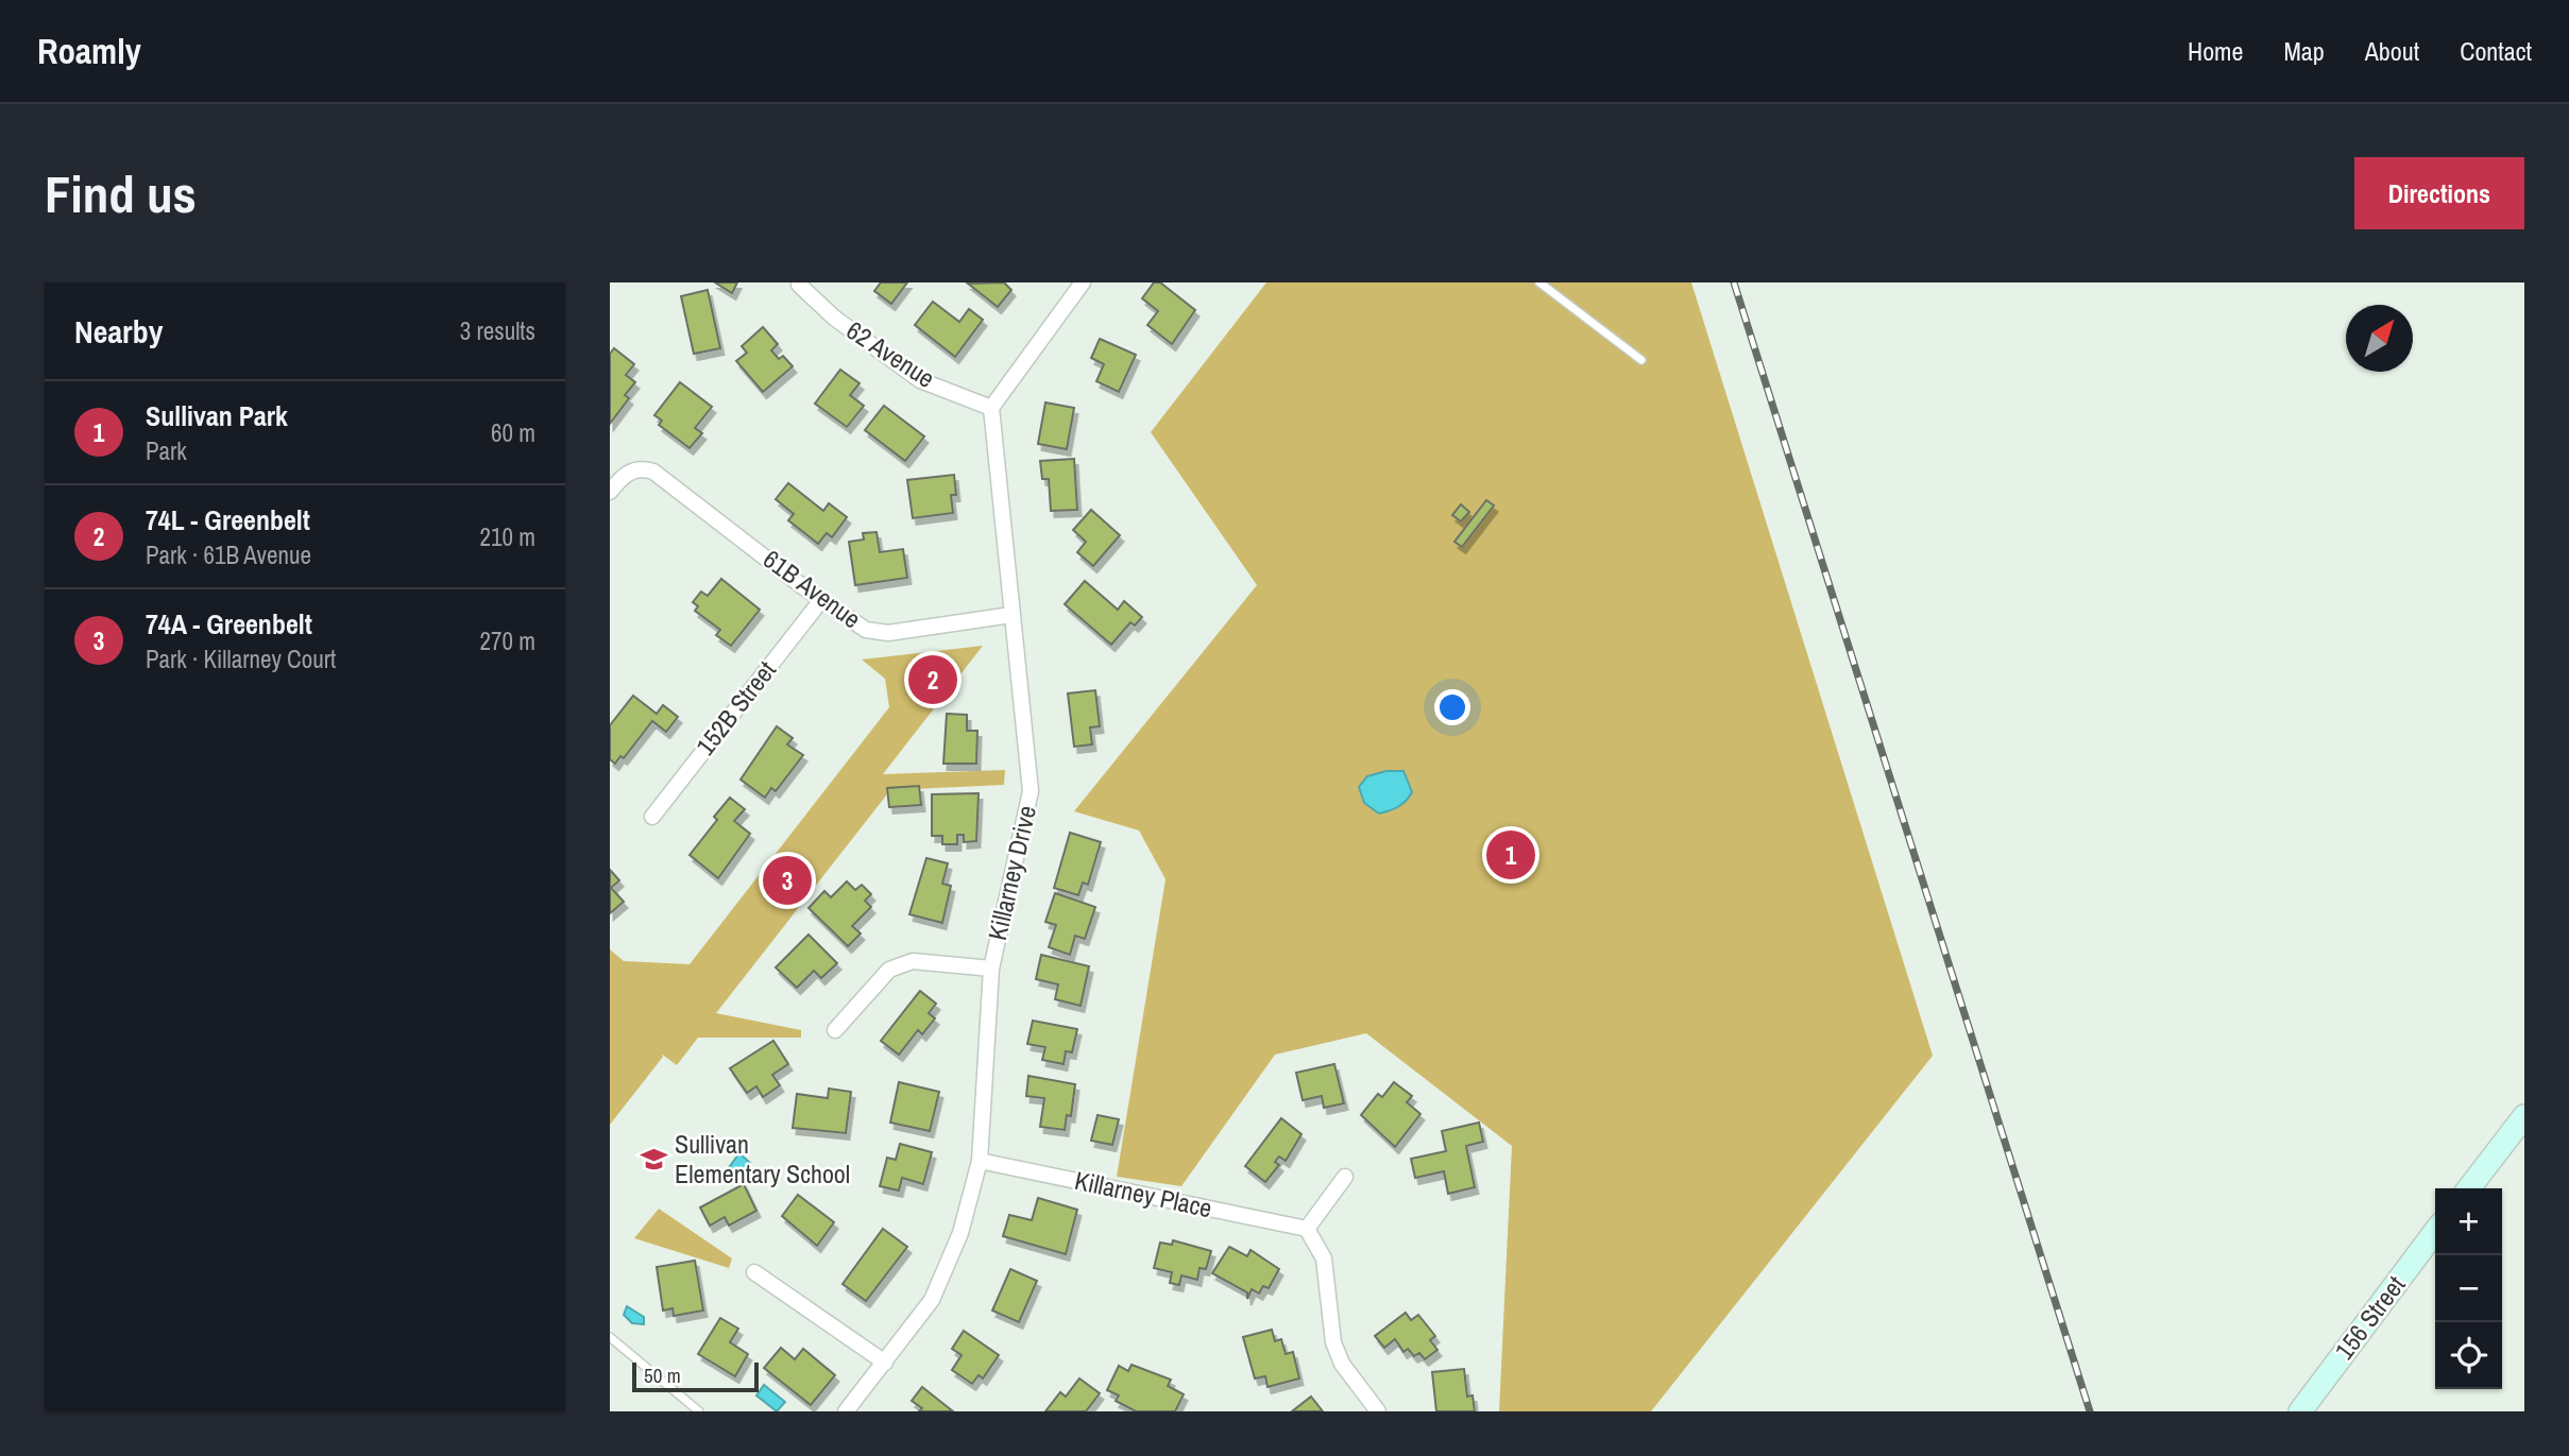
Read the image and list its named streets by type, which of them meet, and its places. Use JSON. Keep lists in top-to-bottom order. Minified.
{"streets":{"street":["62 Avenue","61B Avenue","152B Street","Killarney Drive","Killarney Place","156 Street"]},"crossings":[["62 Avenue","Killarney Drive"],["61B Avenue","152B Street"],["61B Avenue","Killarney Drive"],["Killarney Drive","Killarney Place"]],"places":{"school or university":["Sullivan Elementary School"]},"scale_bar":"50 m","north":"top right","page":{"header":"Roamly","nav":["Home","Map","About","Contact"],"buttons":"Directions","title":"Find us","heading":["Nearby","3 results"],"list":[{"mark":"1","name":"Sullivan Park","note":"Park","value":"60 m"},{"mark":"2","name":"74L - Greenbelt","note":"Park · 61B Avenue","value":"210 m"},{"mark":"3","name":"74A - Greenbelt","note":"Park · Killarney Court","value":"270 m"}],"pins":["2","1","3"],"map_buttons":["+","−"],"scale":"50 m"}}
